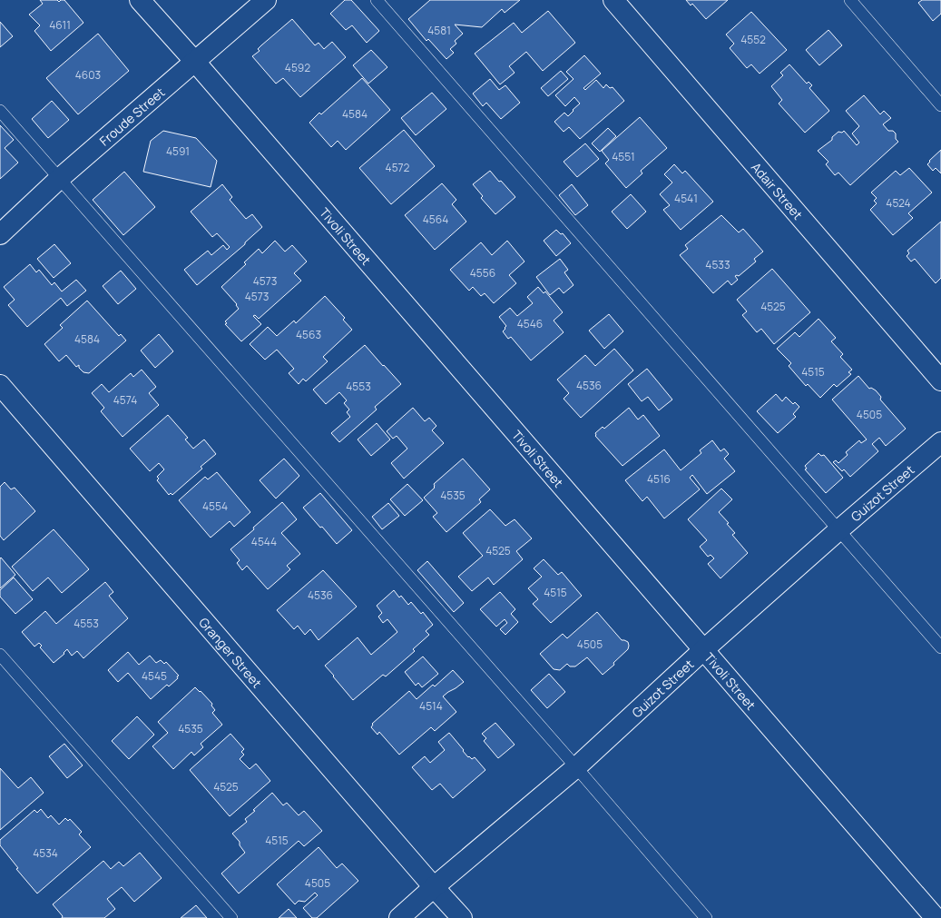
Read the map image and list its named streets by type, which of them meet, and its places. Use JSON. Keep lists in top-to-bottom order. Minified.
{"streets":{"street":["Froude Street","Adair Street","Tivoli Street","Guizot Street","Granger Street"]},"crossings":[["Froude Street","Tivoli Street"],["Tivoli Street","Guizot Street"],["Guizot Street","Granger Street"]],"house_numbers":["4611","4581","4552","4592","4603","4584","4591","4551","4572","4541","4524","4564","4533","4556","4573","4573","4525","4546","4563","4584","4515","4536","4553","4574","4505","4516","4535","4554","4544","4525","4515","4536","4553","4505","4545","4514","4535","4525","4515","4534","4505"]}
